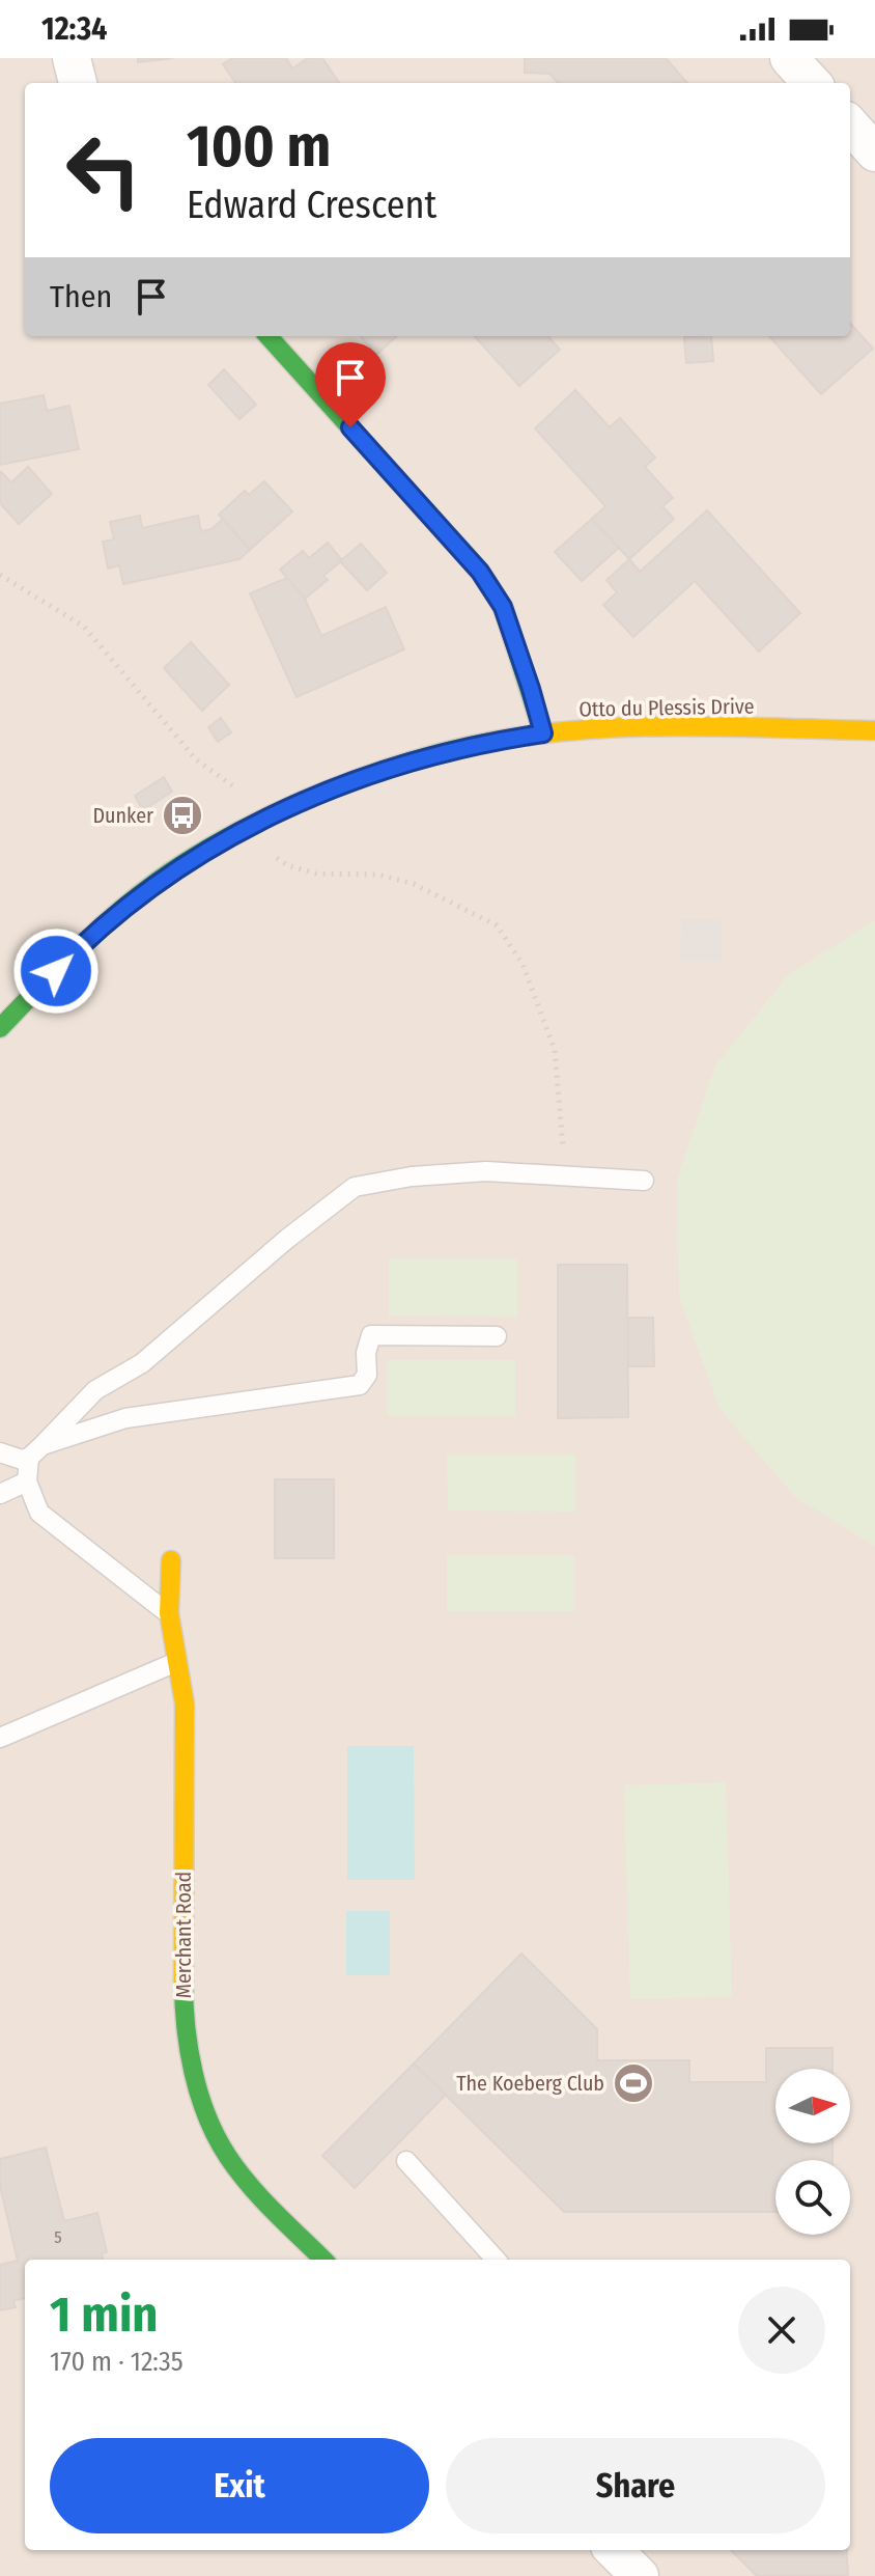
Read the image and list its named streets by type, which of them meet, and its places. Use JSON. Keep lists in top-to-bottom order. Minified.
{"streets":{"street":["Otto du Plessis Drive","Merchant Road"]},"places":{"bus stop":["Dunker"],"sports":["The Koeberg Club"]},"house_numbers":["5"],"north":"right","page":{"status":"12:34","turn":["100 m","Edward Crescent"],"then":"Then","heading":["1 min","170 m · 12:35"],"buttons":["Exit","Share"]}}
